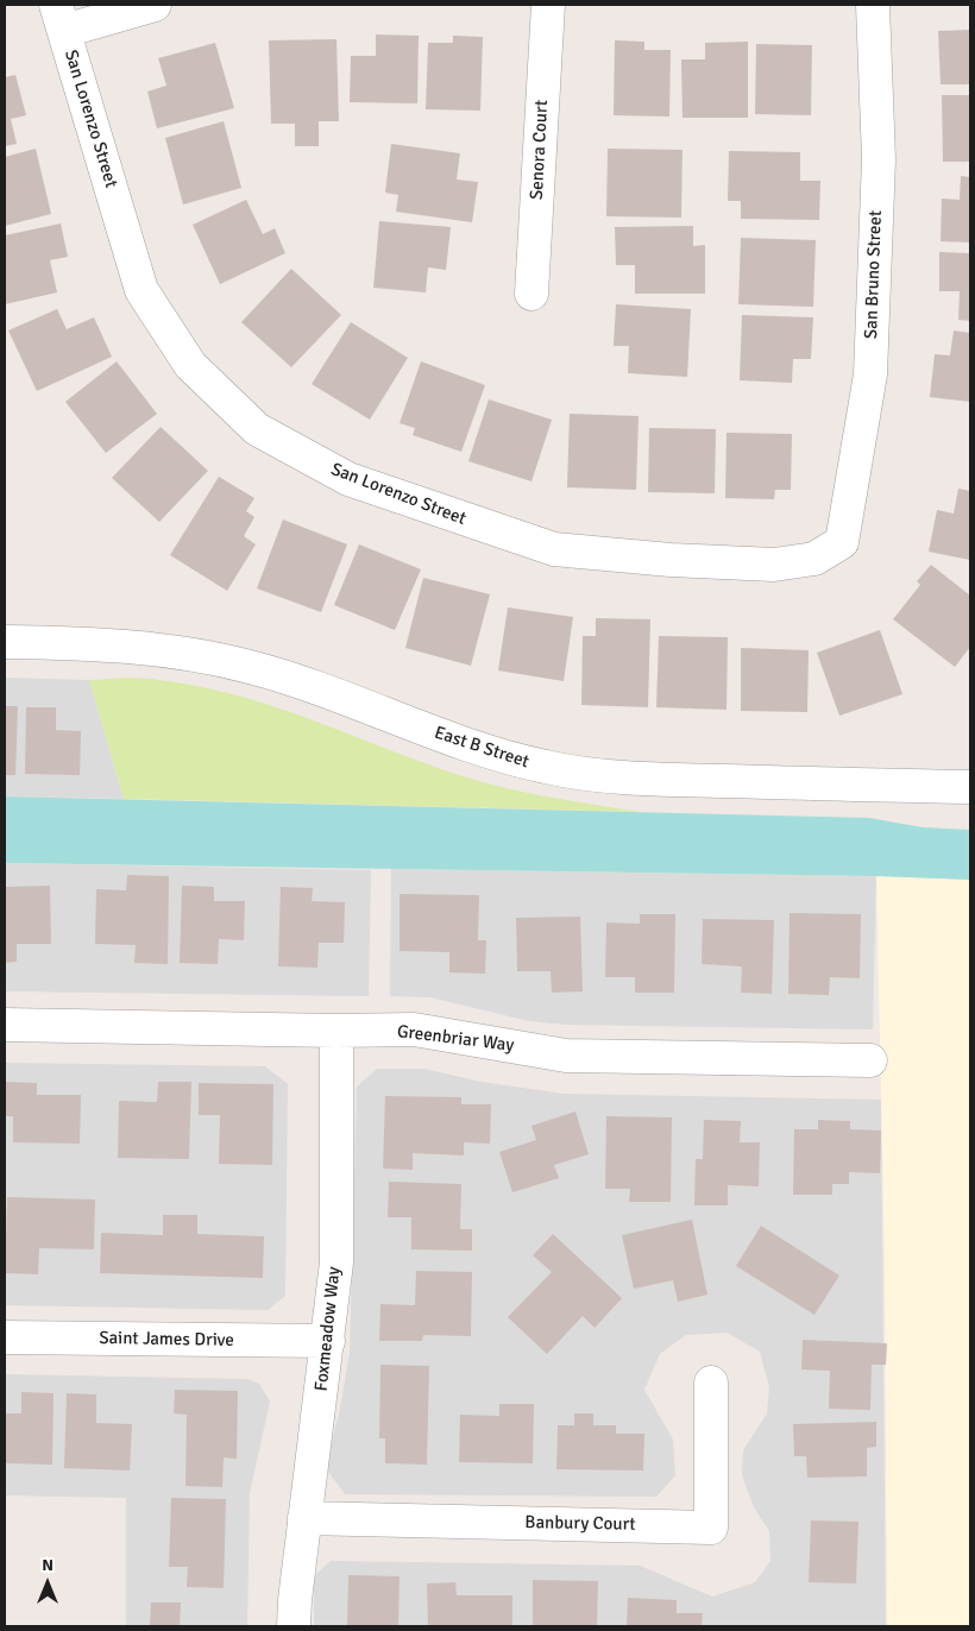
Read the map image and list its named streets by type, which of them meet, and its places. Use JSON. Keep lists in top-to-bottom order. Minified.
{"streets":{"street":["San Lorenzo Street","Senora Court","San Bruno Street","East B Street","Greenbriar Way","Foxmeadow Way","Saint James Drive","Banbury Court"]},"crossings":[["San Lorenzo Street","San Bruno Street"],["Greenbriar Way","Foxmeadow Way"],["Foxmeadow Way","Saint James Drive"],["Foxmeadow Way","Banbury Court"]],"north":"top"}
